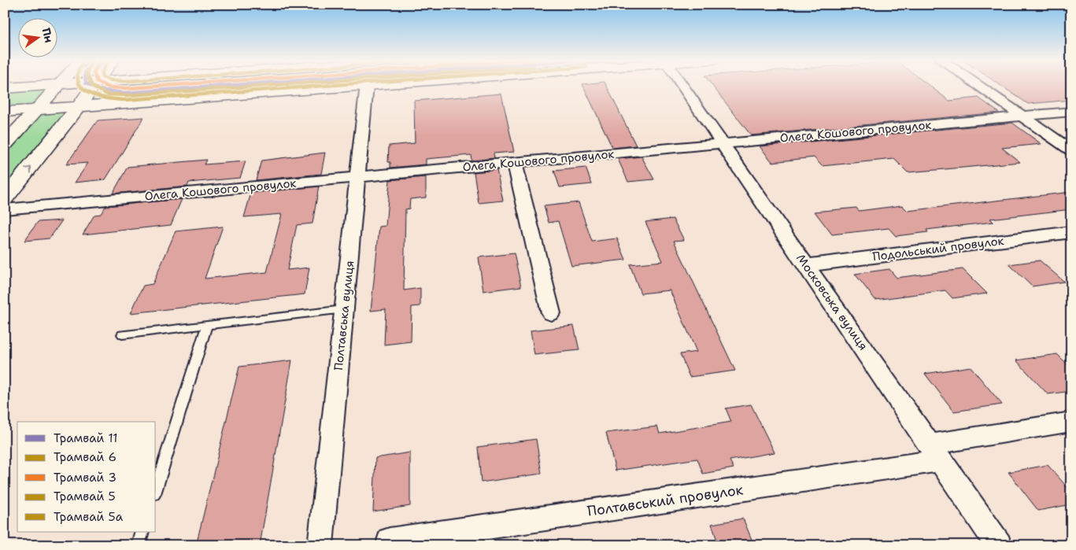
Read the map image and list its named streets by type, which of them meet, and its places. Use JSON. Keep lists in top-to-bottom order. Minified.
{"streets":{"street":["Олега Кошового провулок","Подольський провулок","Московська вулиця","Полтавська вулиця","Полтавський провулок"]},"crossings":[["Олега Кошового провулок","Московська вулиця"],["Олега Кошового провулок","Полтавська вулиця"],["Подольський провулок","Московська вулиця"],["Московська вулиця","Полтавський провулок"]],"lines":["tram line 11","tram line 6","tram line 3","tram line 5"],"legend":["Трамвай 11","Трамвай 6","Трамвай 3","Трамвай 5","Трамвай 5а"],"north":"right"}
